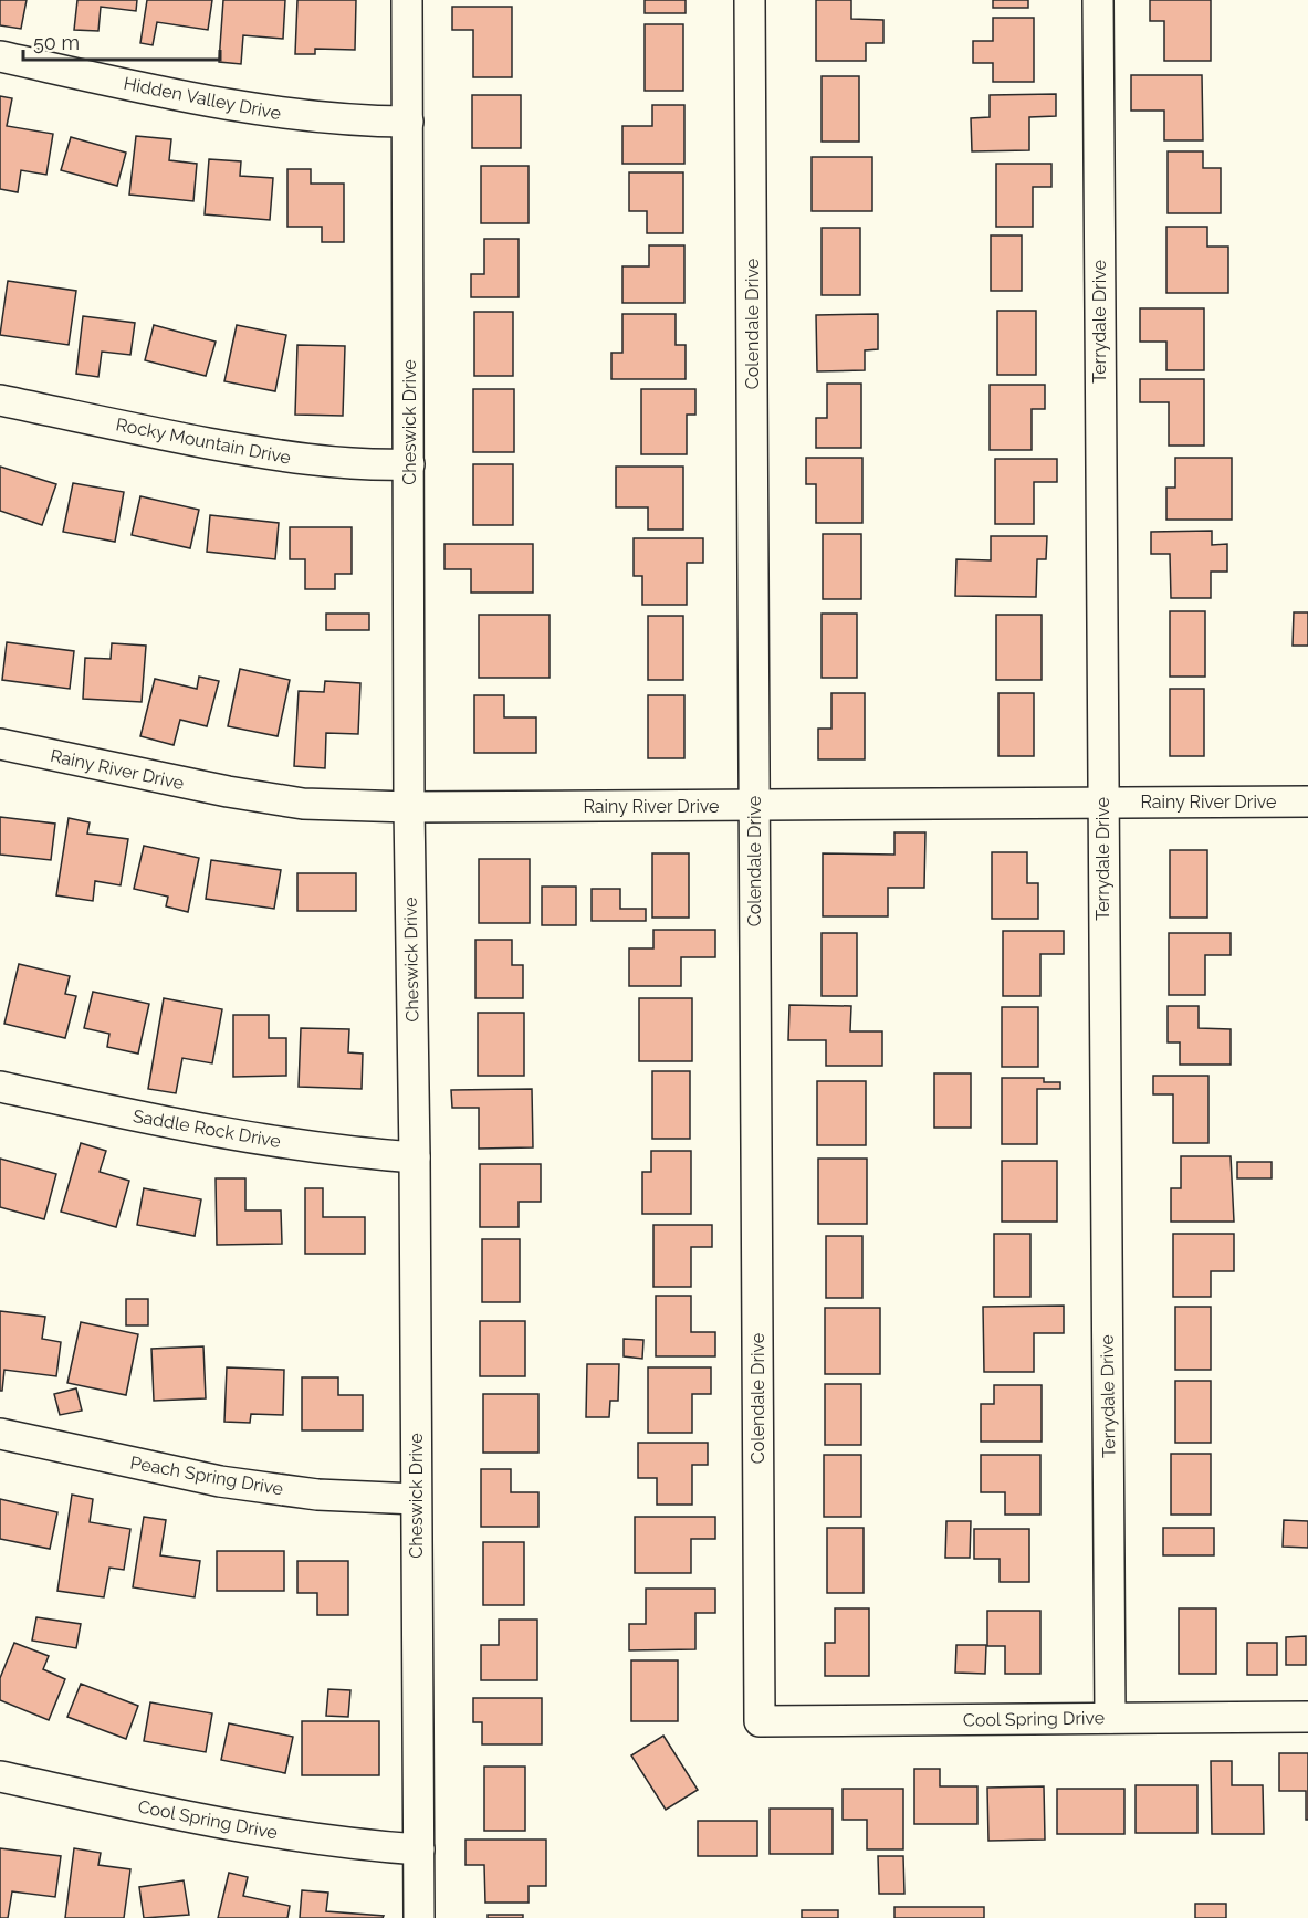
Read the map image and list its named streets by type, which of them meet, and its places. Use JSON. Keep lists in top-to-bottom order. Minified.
{"streets":{"street":["Hidden Valley Drive","Terrydale Drive","Colendale Drive","Cheswick Drive","Rocky Mountain Drive","Rainy River Drive","Saddle Rock Drive","Peach Spring Drive","Cool Spring Drive"]},"crossings":[["Hidden Valley Drive","Cheswick Drive"],["Terrydale Drive","Rainy River Drive"],["Terrydale Drive","Cool Spring Drive"],["Colendale Drive","Rainy River Drive"],["Colendale Drive","Cool Spring Drive"],["Cheswick Drive","Rocky Mountain Drive"],["Cheswick Drive","Rainy River Drive"],["Cheswick Drive","Saddle Rock Drive"],["Cheswick Drive","Peach Spring Drive"],["Cheswick Drive","Cool Spring Drive"]],"scale_bar":"50 m"}
